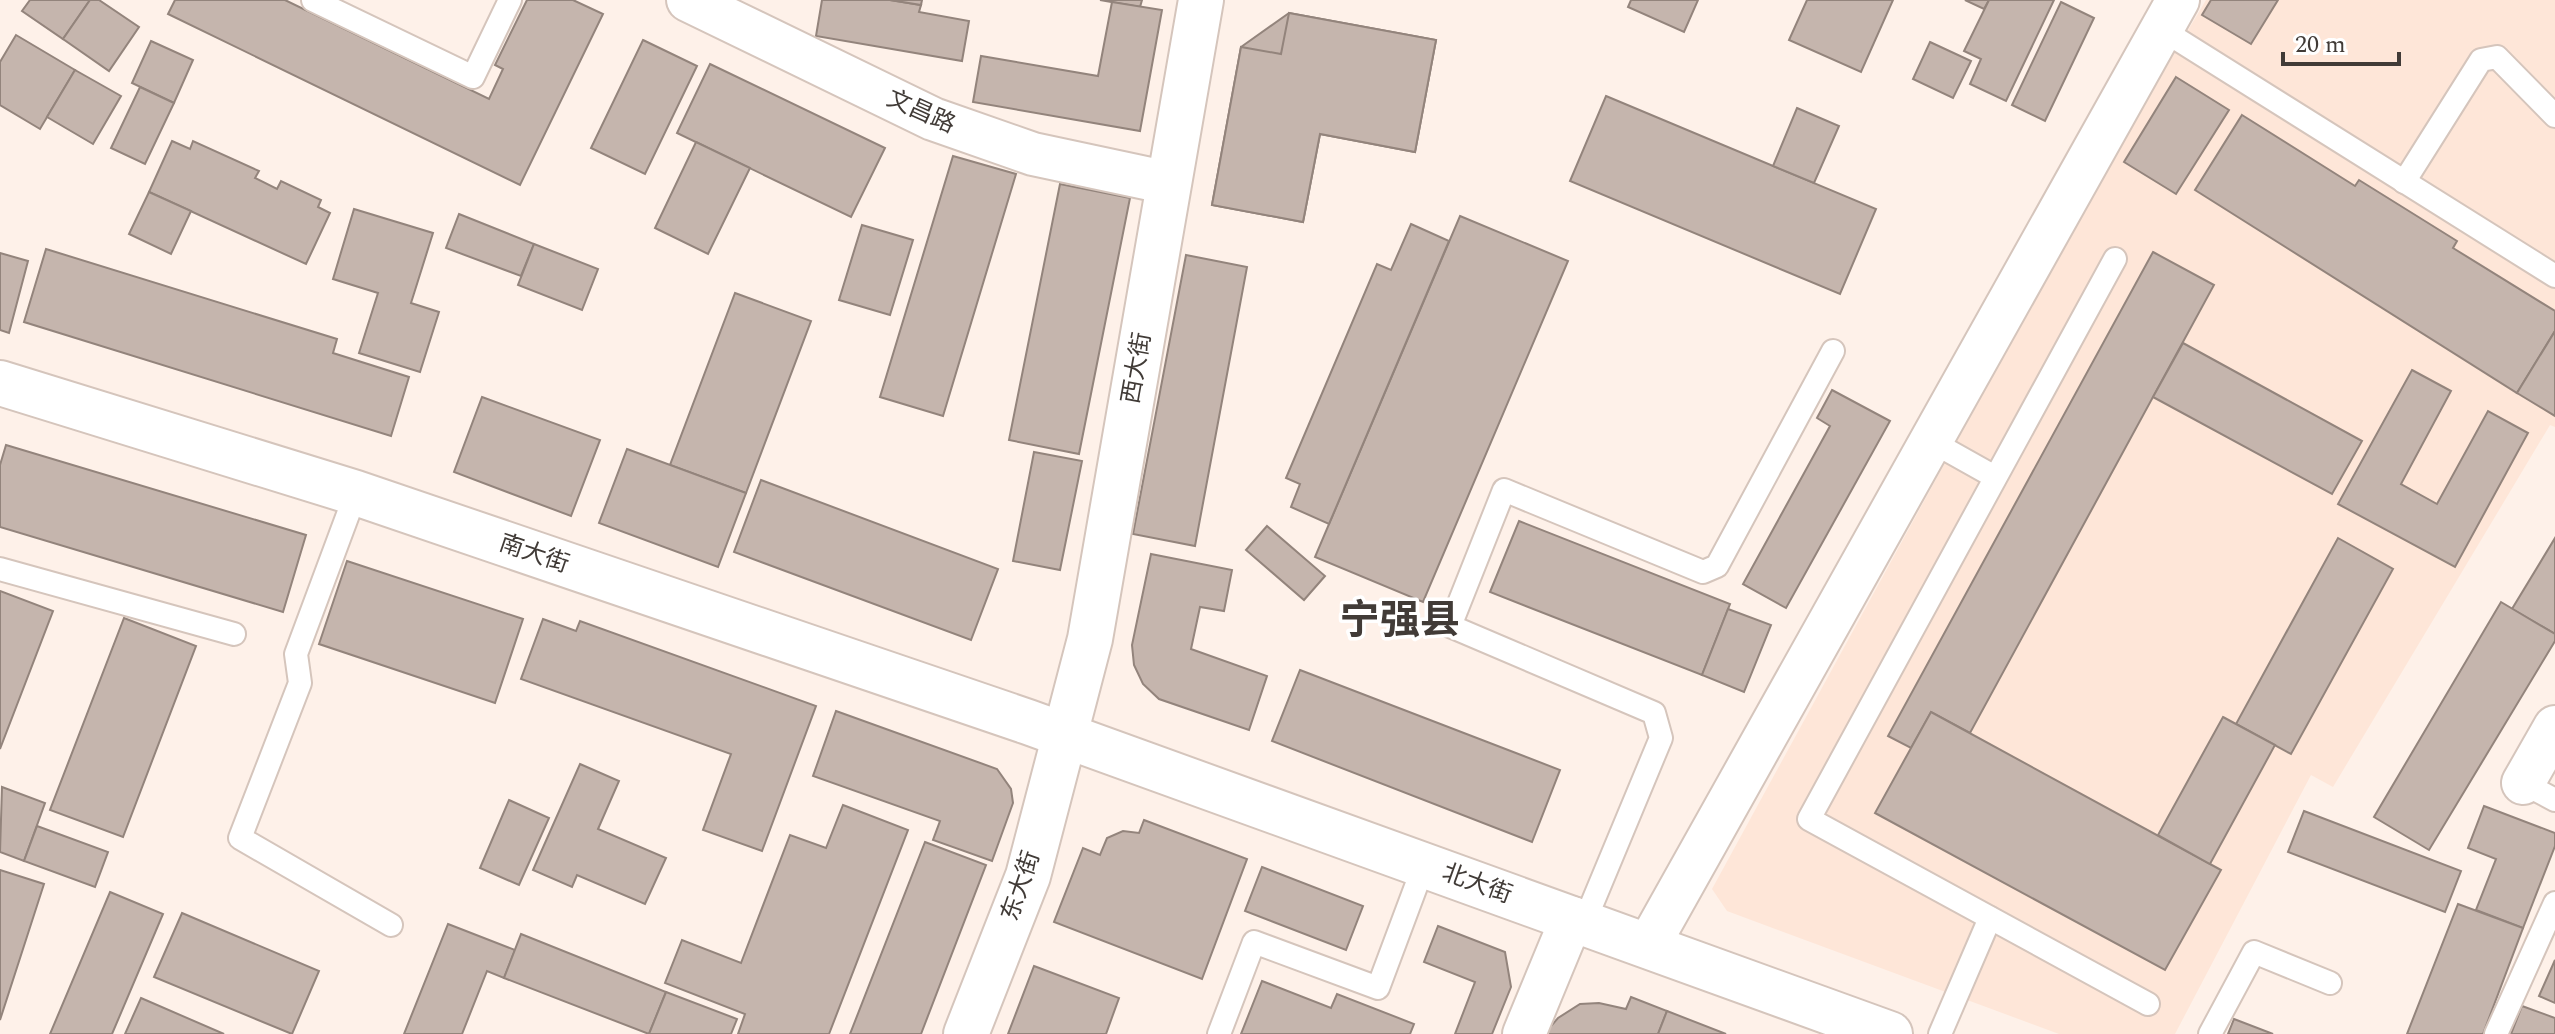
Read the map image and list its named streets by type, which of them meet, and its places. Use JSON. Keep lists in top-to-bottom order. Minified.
{"streets":{"street":["文昌路","西大街","南大街","北大街","东大街"]},"crossings":[["文昌路","西大街"],["西大街","南大街"],["西大街","北大街"],["西大街","东大街"],["南大街","北大街"],["南大街","东大街"],["北大街","东大街"]],"districts":["宁强县"],"scale_bar":"20 m"}
